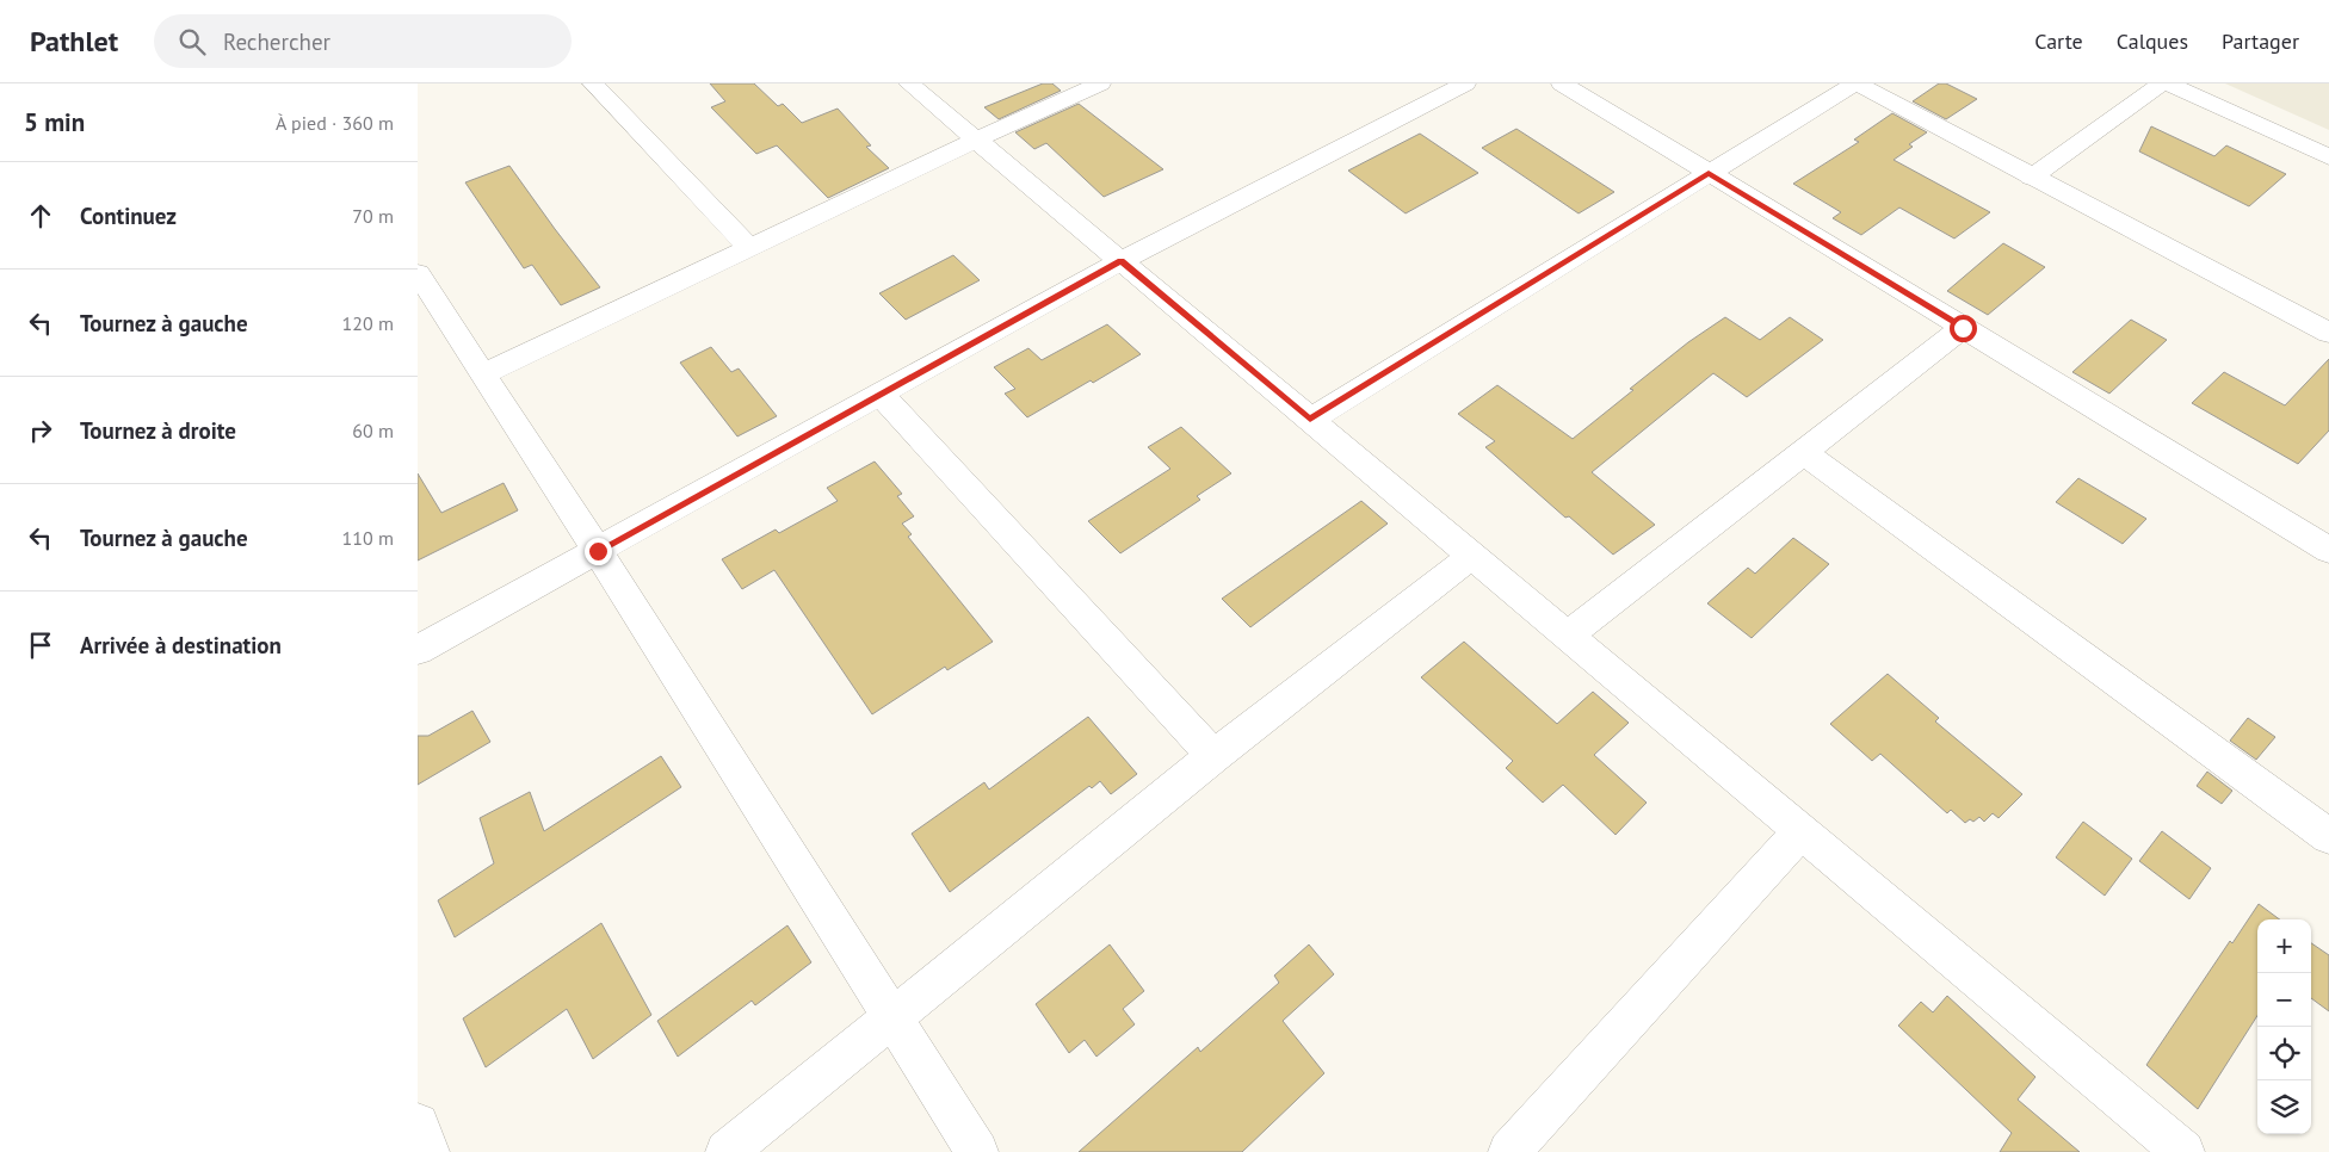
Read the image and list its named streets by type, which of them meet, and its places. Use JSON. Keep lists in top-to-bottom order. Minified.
{"page":{"header":"Pathlet","search":"Rechercher","nav":["Carte","Calques","Partager"],"heading":["5 min","À pied · 360 m"],"list":[["Continuez","70 m"],["Tournez à gauche","120 m"],["Tournez à droite","60 m"],["Tournez à gauche","110 m"],"Arrivée à destination"],"map_buttons":["+","−"]}}
